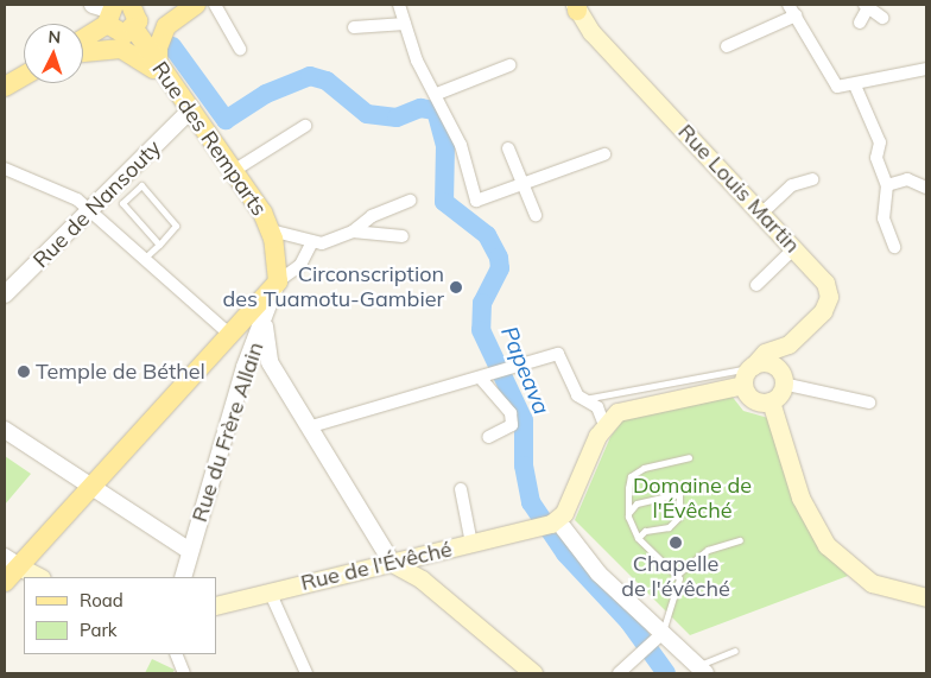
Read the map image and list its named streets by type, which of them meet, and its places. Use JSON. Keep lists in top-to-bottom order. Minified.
{"streets":{"main road":["Rue des Remparts","Rue Louis Martin","Rue de l'Évêché"],"street":["Rue de Nansouty","Rue du Frère Allain"]},"crossings":[["Rue des Remparts","Rue de Nansouty"],["Rue des Remparts","Rue du Frère Allain"]],"water":["Papeava"],"parks":["Domaine de l'Évêché"],"places":["Circonscription des Tuamotu-Gambier","Temple de Béthel","Chapelle de l'évêché"],"legend":["Road","Park"],"north":"top"}
